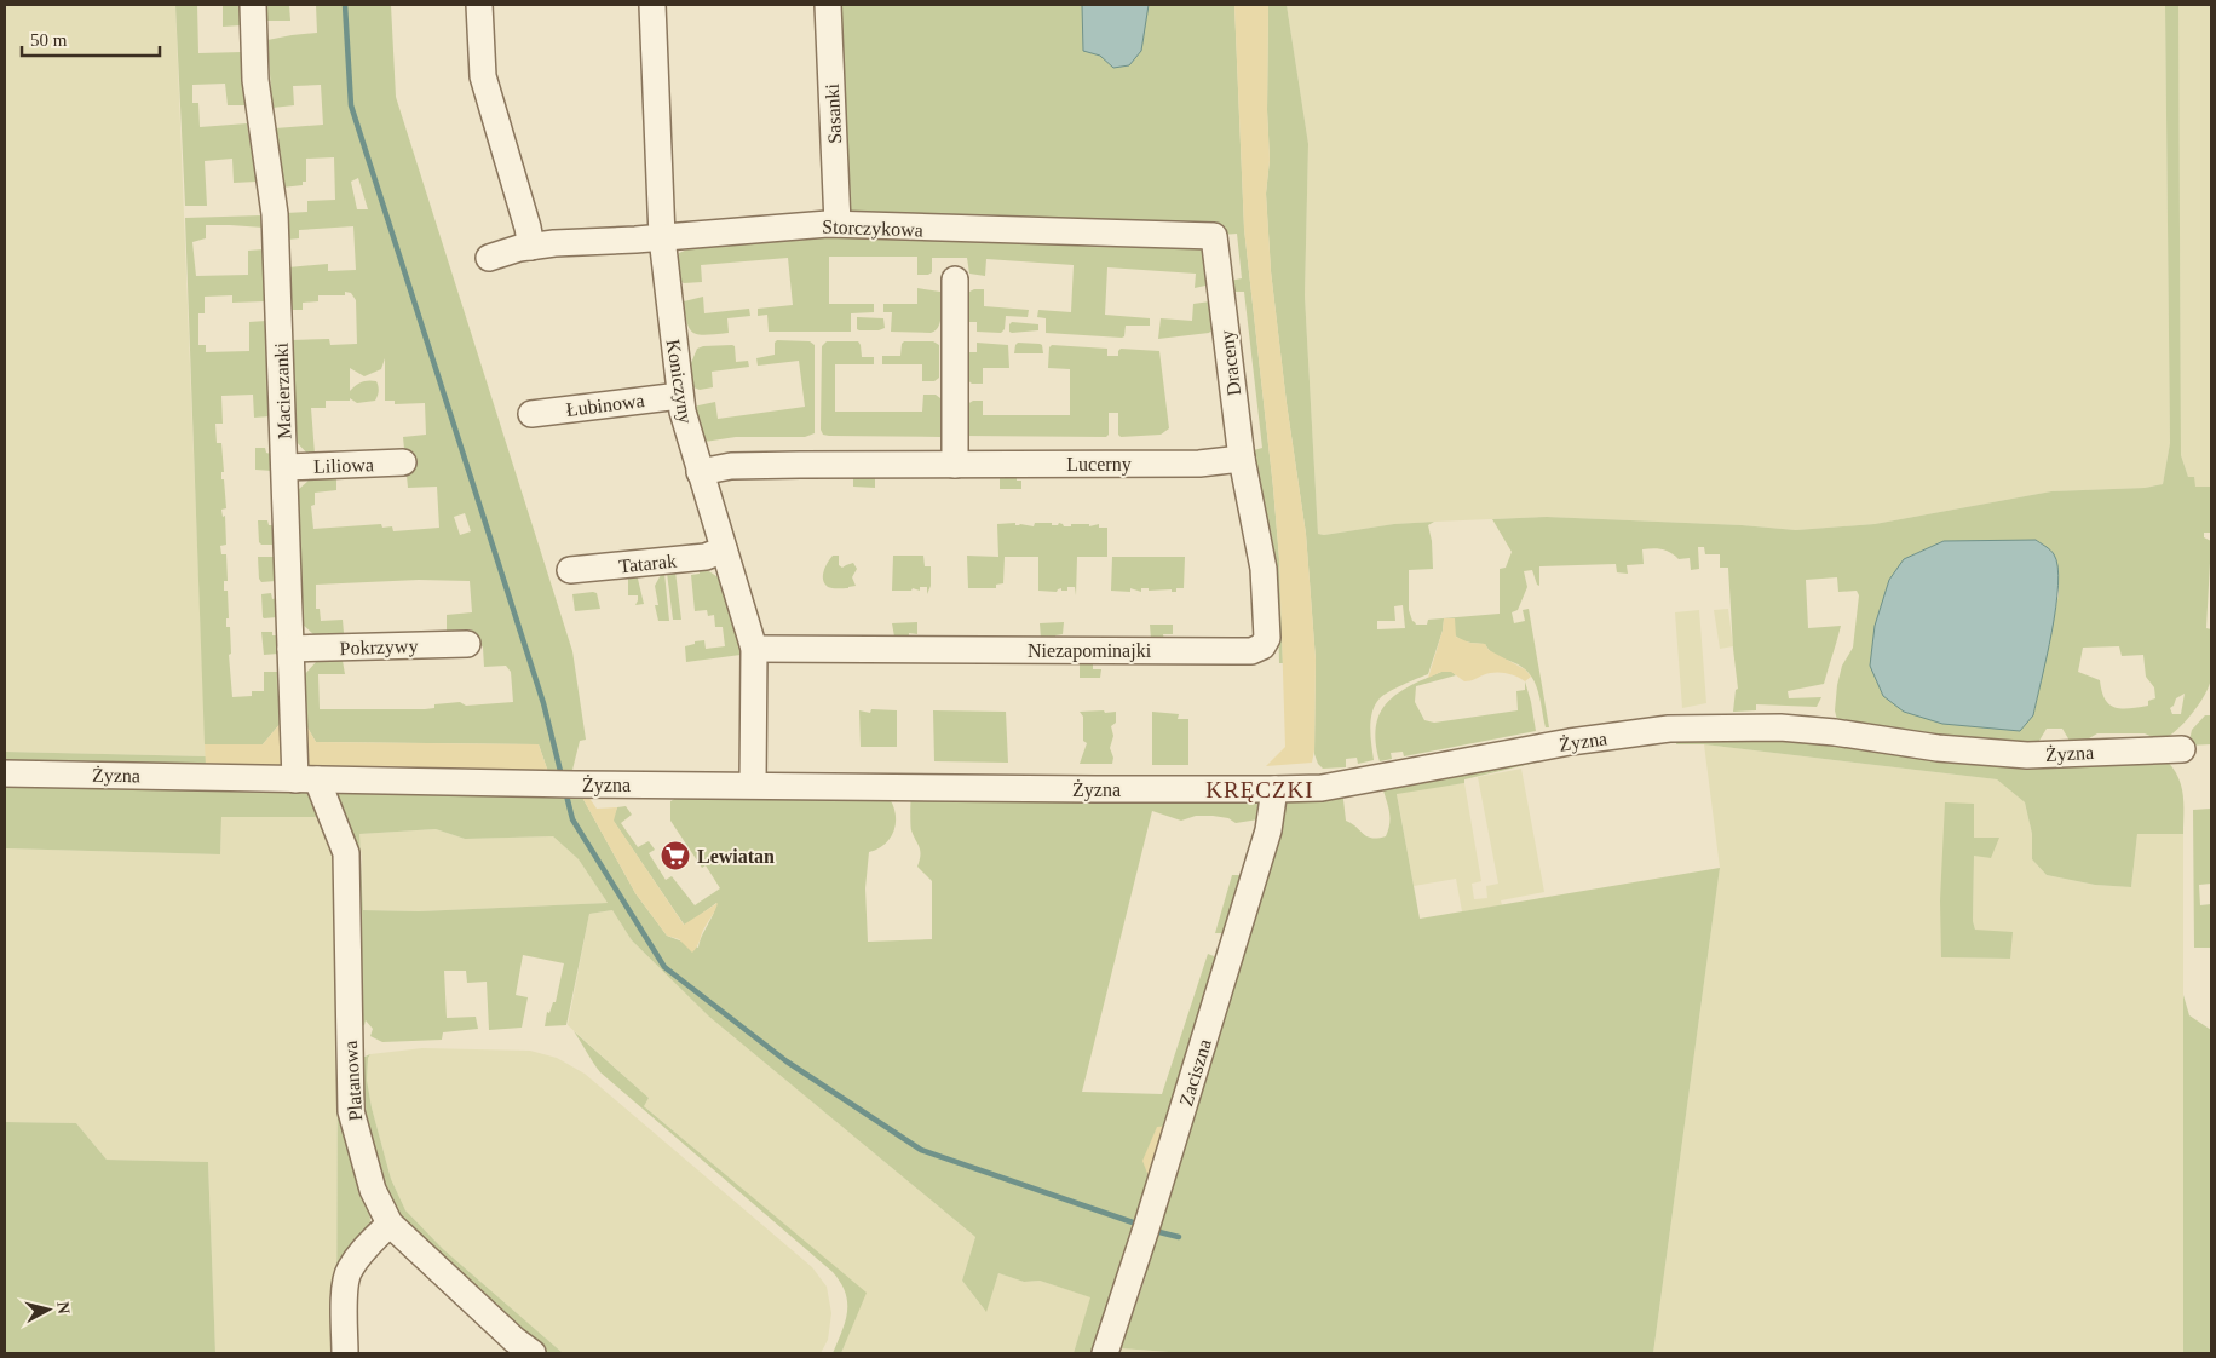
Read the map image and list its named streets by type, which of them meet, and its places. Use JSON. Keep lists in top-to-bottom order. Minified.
{"streets":{"street":["Sasanki","Storczykowa","Draceny","Koniczyny","Macierzanki","Łubinowa","Lucerny","Liliowa","Tatarak","Pokrzywy","Niezapominajki","Żyzna","Zaciszna","Platanowa"]},"crossings":[["Sasanki","Storczykowa"],["Storczykowa","Draceny"],["Storczykowa","Koniczyny"],["Draceny","Lucerny"],["Draceny","Niezapominajki"],["Koniczyny","Łubinowa"],["Koniczyny","Lucerny"],["Koniczyny","Tatarak"],["Koniczyny","Niezapominajki"],["Koniczyny","Żyzna"],["Macierzanki","Liliowa"],["Macierzanki","Pokrzywy"],["Macierzanki","Żyzna"],["Macierzanki","Platanowa"],["Żyzna","Zaciszna"],["Żyzna","Platanowa"]],"districts":["KRĘCZKI"],"places":{"supermarket":["Lewiatan"]},"scale_bar":"50 m","north":"right"}
